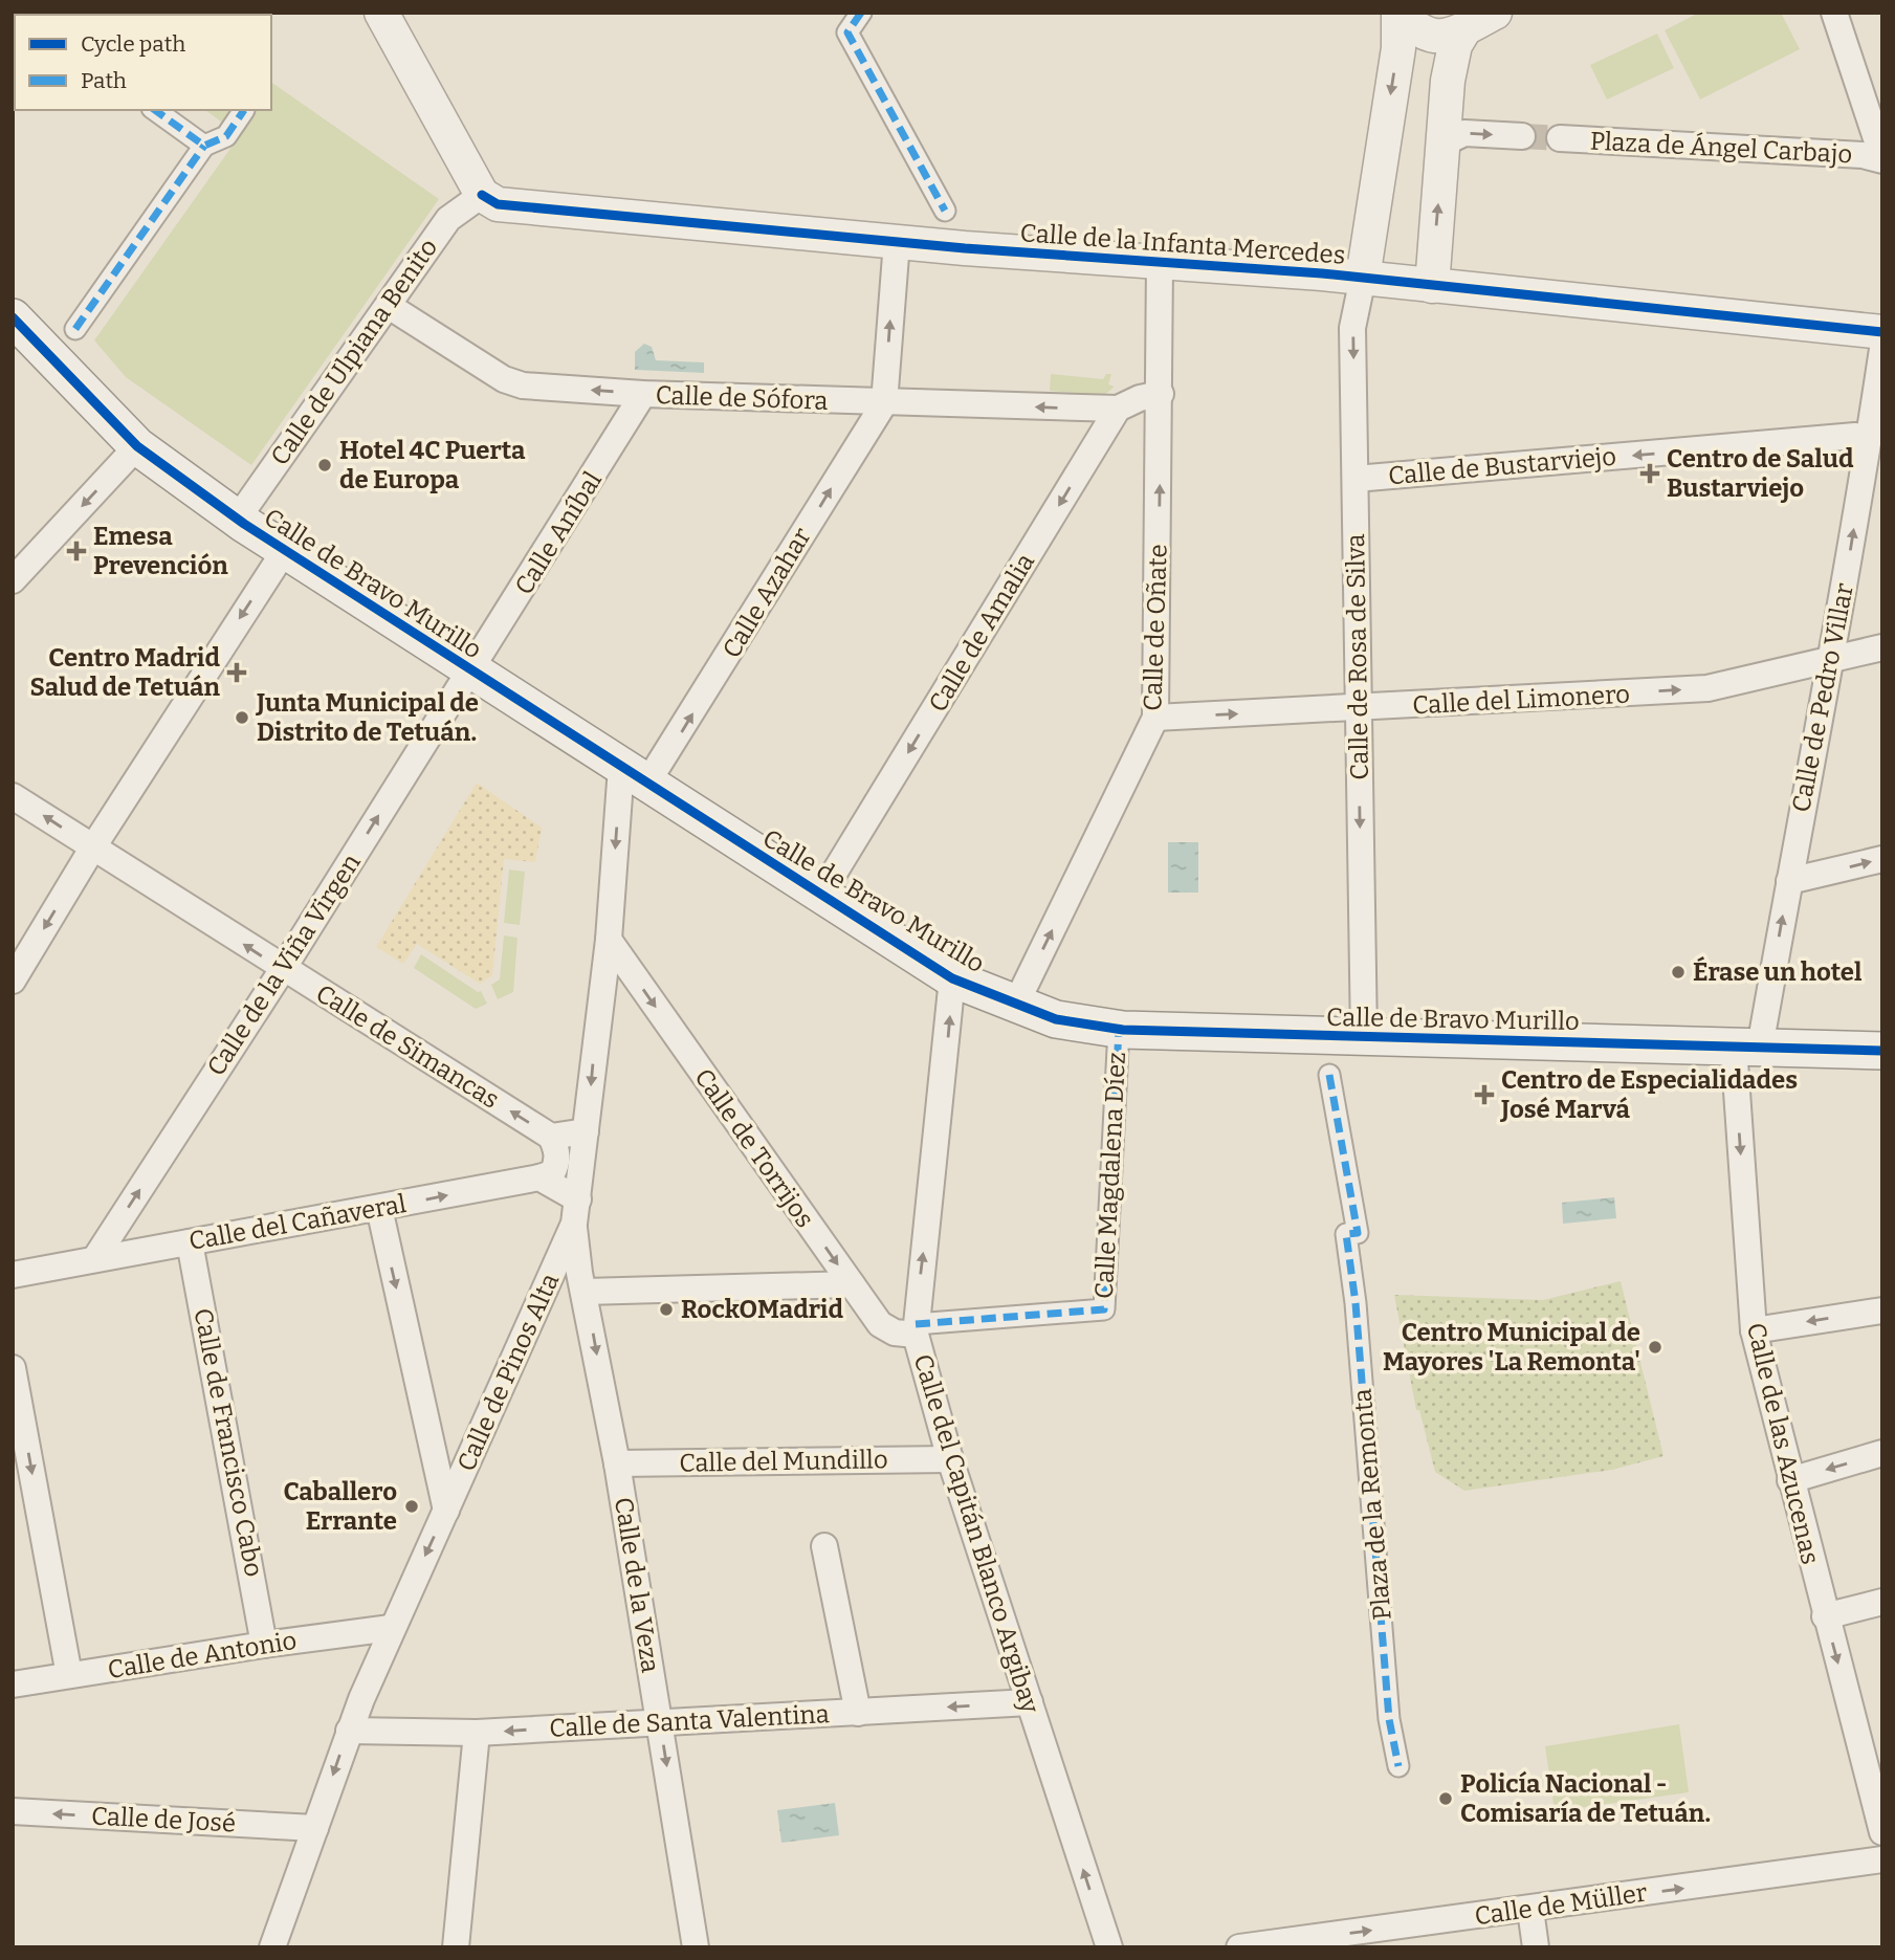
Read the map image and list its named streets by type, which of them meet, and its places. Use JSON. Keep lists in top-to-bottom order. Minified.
{"streets":{"main road":["Calle de Bravo Murillo"],"street":["Plaza de Ángel Carbajo","Calle de la Infanta Mercedes","Calle de Ulpiana Benito","Calle de Sófora","Calle de Bustarviejo","Calle Aníbal","Calle Azahar","Calle de Oñate","Calle de Amalia","Calle de Rosa de Silva","Calle de Pedro Villar","Calle del Limonero","Calle de la Viña Virgen","Calle de Simancas","Calle de Torrijos","Calle Magdalena Díez","Calle del Cañaveral","Calle de Pinos Alta","Calle de Francisco Cabo","Calle de las Azucenas","Calle del Mundillo","Plaza de la Remonta","Calle del Capitán Blanco Argibay","Calle de la Veza","Calle de Antonio","Calle de Santa Valentina","Calle de José","Calle de Müller"]},"crossings":[["Calle de la Infanta Mercedes","Calle de Ulpiana Benito"],["Calle de la Infanta Mercedes","Calle de Oñate"],["Calle de la Infanta Mercedes","Calle de Rosa de Silva"],["Calle de Ulpiana Benito","Calle de Sófora"],["Calle de Ulpiana Benito","Calle de Bravo Murillo"],["Calle de Sófora","Calle Aníbal"],["Calle de Sófora","Calle Azahar"],["Calle de Sófora","Calle de Amalia"],["Calle de Bustarviejo","Calle de Rosa de Silva"],["Calle de Bustarviejo","Calle de Pedro Villar"],["Calle Aníbal","Calle de Bravo Murillo"],["Calle Aníbal","Calle de la Viña Virgen"],["Calle de Bravo Murillo","Calle Azahar"],["Calle de Bravo Murillo","Calle de Oñate"],["Calle de Bravo Murillo","Calle de Amalia"],["Calle de Bravo Murillo","Calle de Rosa de Silva"],["Calle de Bravo Murillo","Calle de Pedro Villar"],["Calle de Bravo Murillo","Calle de la Viña Virgen"],["Calle de Bravo Murillo","Calle Magdalena Díez"],["Calle de Bravo Murillo","Calle de Pinos Alta"],["Calle de Bravo Murillo","Calle de las Azucenas"],["Calle de Bravo Murillo","Calle del Capitán Blanco Argibay"],["Calle Azahar","Calle de Pinos Alta"],["Calle de Oñate","Calle del Limonero"],["Calle de Rosa de Silva","Calle del Limonero"],["Calle de Pedro Villar","Calle del Limonero"],["Calle de Pedro Villar","Calle de las Azucenas"],["Calle de la Viña Virgen","Calle de Simancas"],["Calle de la Viña Virgen","Calle del Cañaveral"],["Calle de Torrijos","Calle Magdalena Díez"],["Calle de Torrijos","Calle de Pinos Alta"],["Calle de Torrijos","Calle del Capitán Blanco Argibay"],["Calle Magdalena Díez","Calle del Capitán Blanco Argibay"],["Calle del Cañaveral","Calle de Francisco Cabo"],["Calle de Pinos Alta","Calle de la Veza"],["Calle de Pinos Alta","Calle de Antonio"],["Calle de Pinos Alta","Calle de Santa Valentina"],["Calle de Pinos Alta","Calle de José"],["Calle de Francisco Cabo","Calle de Antonio"],["Calle del Mundillo","Calle del Capitán Blanco Argibay"],["Calle del Mundillo","Calle de la Veza"],["Calle del Capitán Blanco Argibay","Calle de Santa Valentina"],["Calle de la Veza","Calle de Santa Valentina"]],"one_way":["Calle de Sófora","Calle de Bustarviejo","Calle Azahar","Calle de Oñate","Calle de Amalia","Calle de Rosa de Silva","Calle de Pedro Villar","Calle del Limonero","Calle de Simancas","Calle de Torrijos","Calle de Pinos Alta","Calle de las Azucenas","Calle del Capitán Blanco Argibay","Calle de Santa Valentina","Calle de José","Calle de Müller"],"places":{"other":["Hotel 4C Puerta de Europa","Junta Municipal de Distrito de Tetuán.","Érase un hotel","RockOMadrid","Centro Municipal de Mayores 'La Remonta'","Caballero Errante","Policía Nacional - Comisaría de Tetuán."],"health":["Centro de Salud Bustarviejo","Emesa Prevención","Centro Madrid Salud de Tetuán","Centro de Especialidades José Marvá"]},"legend":["Cycle path","Path"]}
